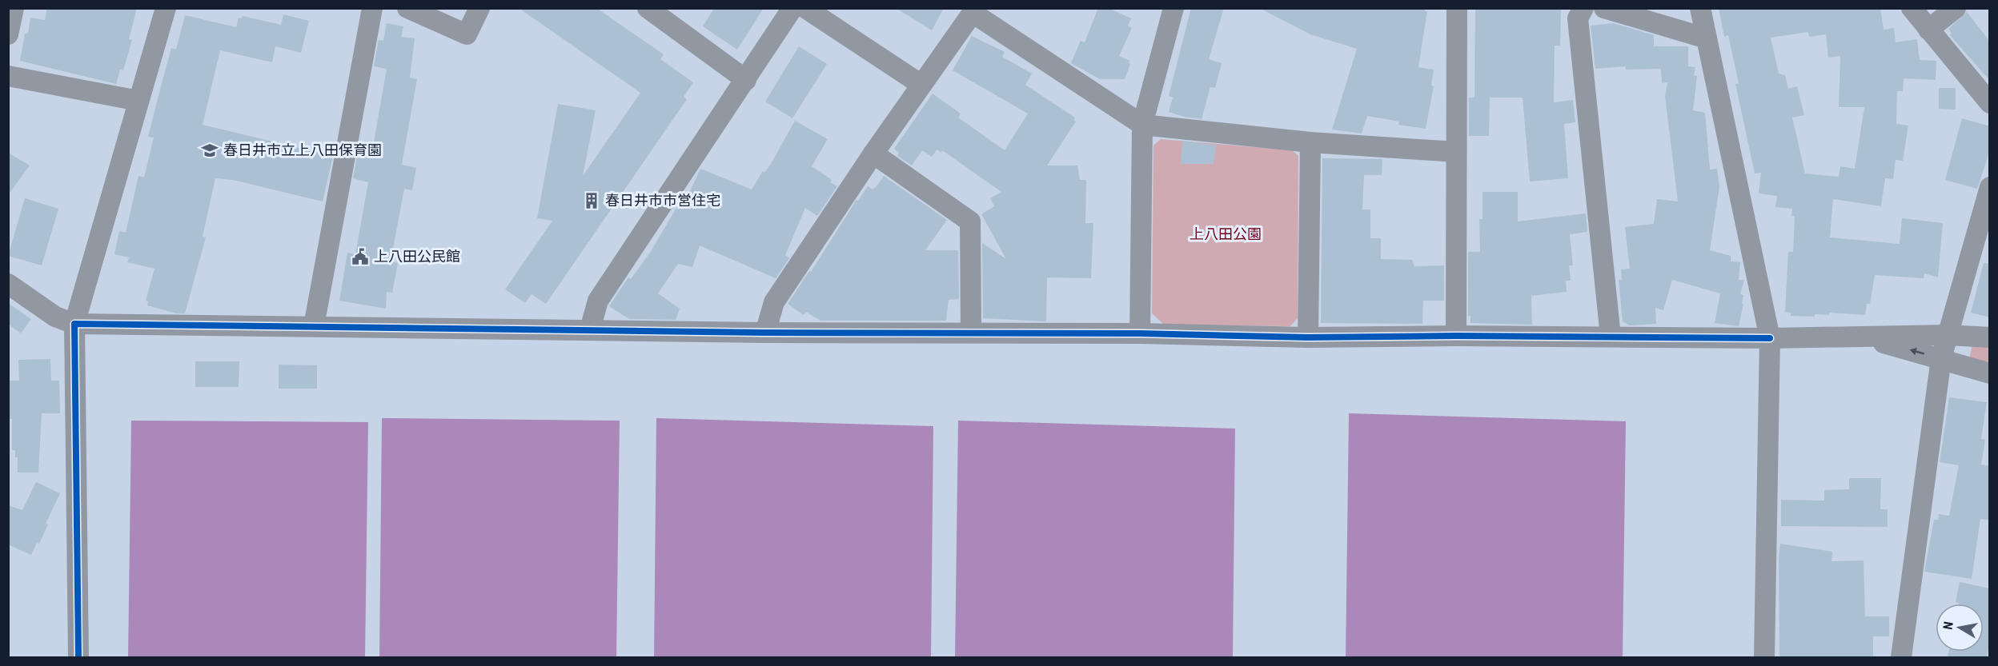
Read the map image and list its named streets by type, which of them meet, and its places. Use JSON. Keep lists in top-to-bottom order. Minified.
{"parks":["上八田公園"],"places":{"school or university":["春日井市立上八田保育園"],"building":["春日井市市営住宅"],"public building":["上八田公民館"]},"north":"left"}
